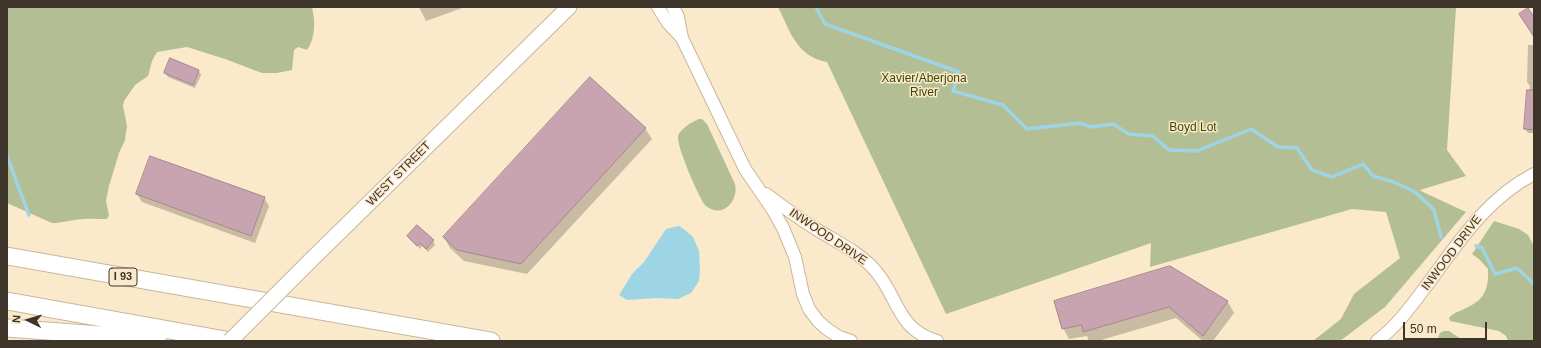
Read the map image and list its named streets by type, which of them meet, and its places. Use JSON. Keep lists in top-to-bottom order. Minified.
{"streets":{"highway":["I 93"],"main road":["WEST STREET"],"street":["INWOOD DRIVE"]},"parks":["Xavier/Aberjona River","Boyd Lot"],"scale_bar":"50 m","north":"left"}
